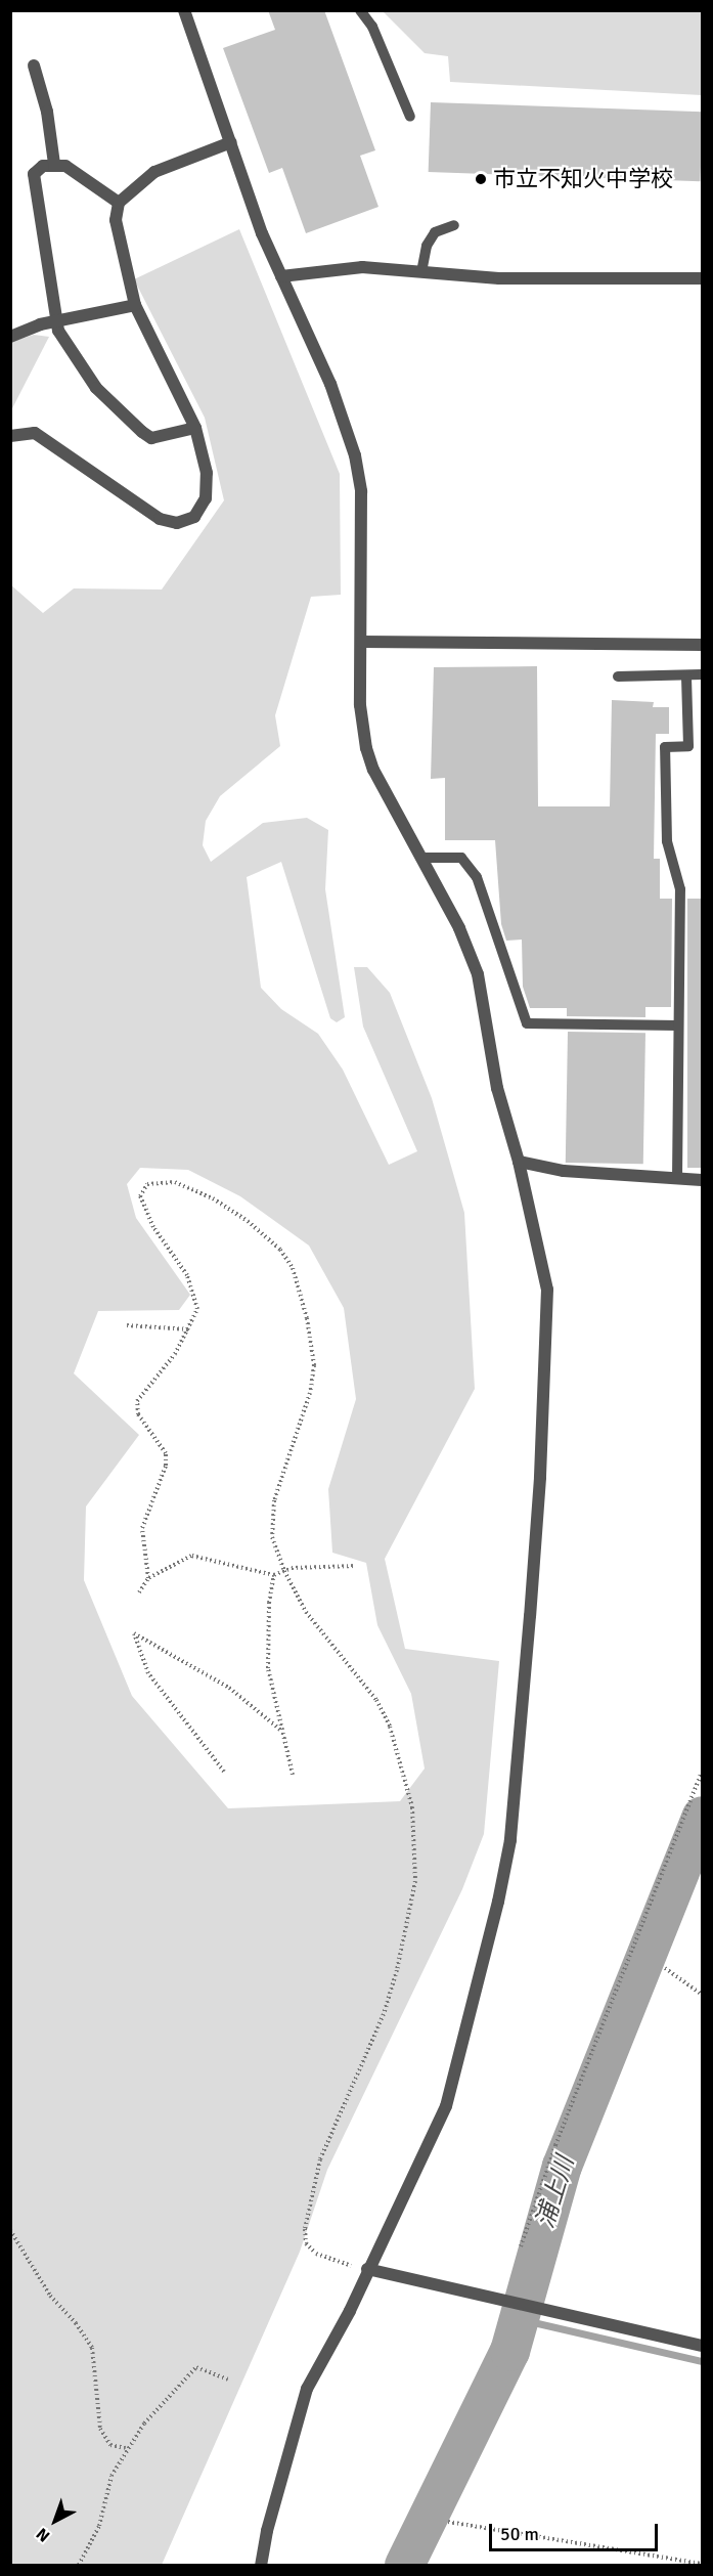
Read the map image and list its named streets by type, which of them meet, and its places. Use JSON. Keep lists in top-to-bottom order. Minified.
{"water":["浦上川"],"places":["市立不知火中学校"],"scale_bar":"50 m","north":"bottom left"}
